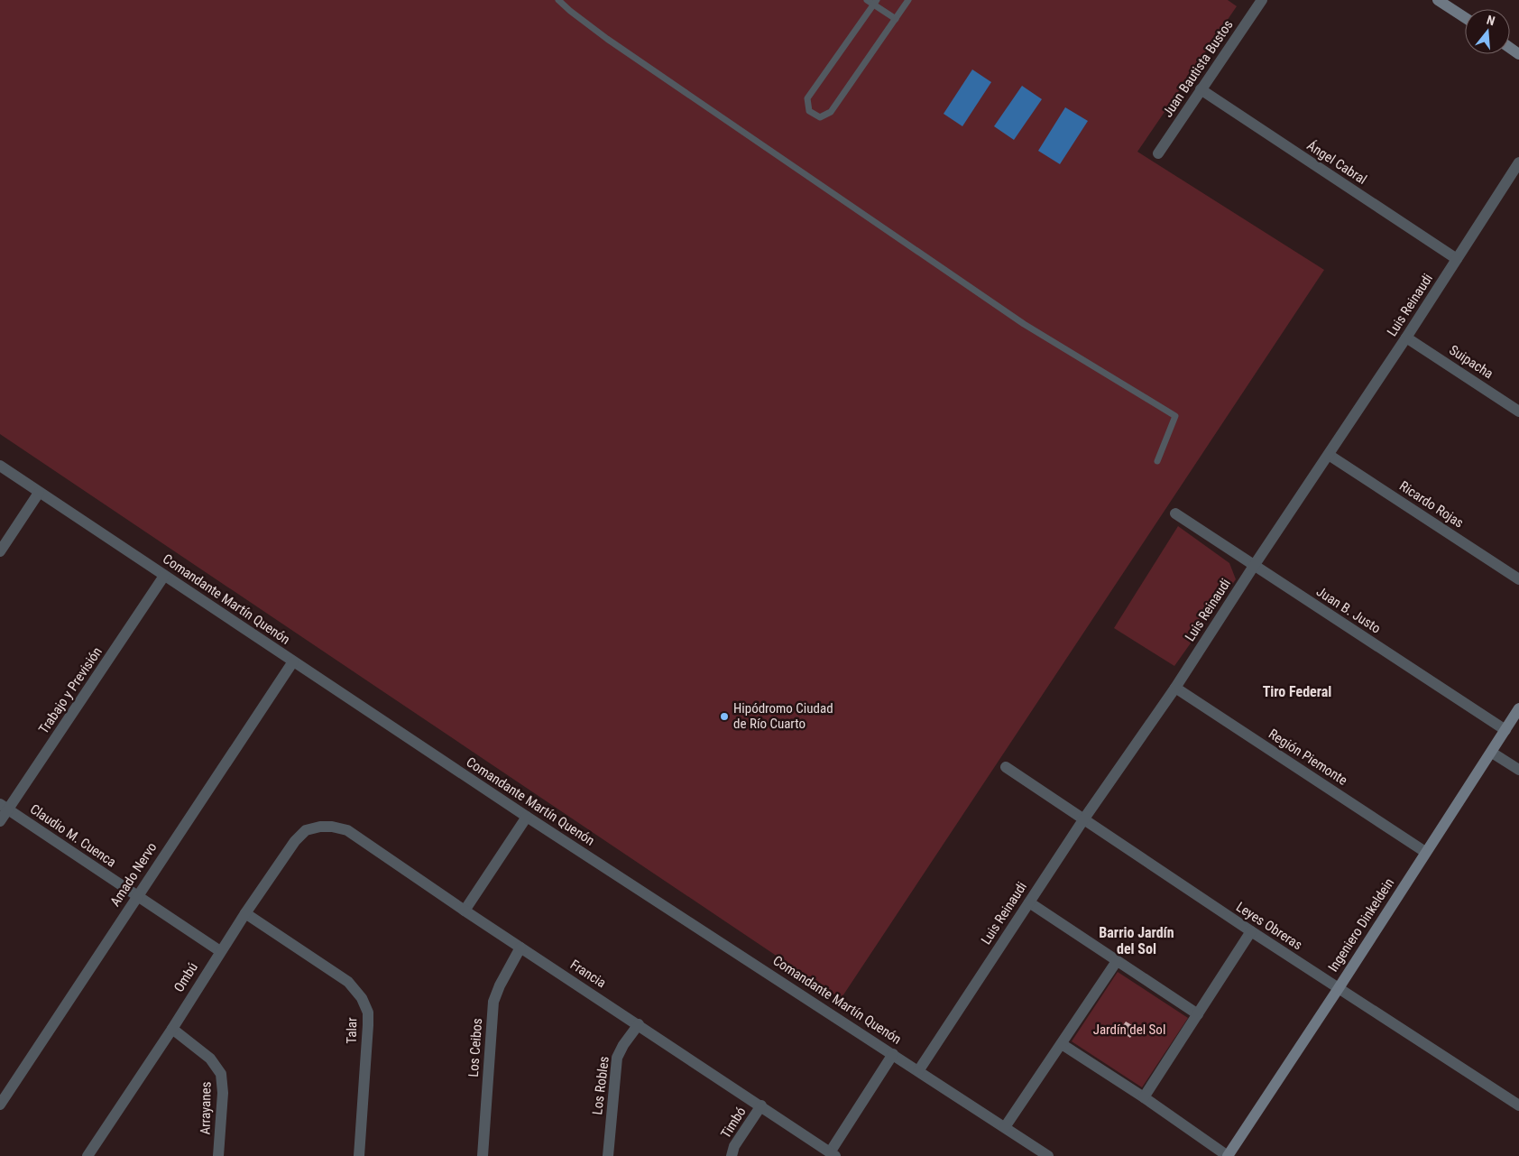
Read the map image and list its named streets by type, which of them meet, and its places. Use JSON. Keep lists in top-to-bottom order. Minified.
{"streets":{"main road":["Ingeniero Dinkeldein"],"street":["Juan Bautista Bustos","Ángel Cabral","Luis Reinaudi","Suipacha","Ricardo Rojas","Comandante Martín Quenón","Juan B. Justo","Trabajo y Previsión","Región Piemonte","Claudio M. Cuenca","Amado Nervo","Leyes Obreras","Francia","Ombú","Talar","Los Ceibos","Los Robles","Arrayanes","Timbó"]},"crossings":[["Juan Bautista Bustos","Ángel Cabral"],["Ángel Cabral","Luis Reinaudi"],["Luis Reinaudi","Suipacha"],["Luis Reinaudi","Ricardo Rojas"],["Luis Reinaudi","Comandante Martín Quenón"],["Luis Reinaudi","Juan B. Justo"],["Luis Reinaudi","Región Piemonte"],["Luis Reinaudi","Leyes Obreras"],["Comandante Martín Quenón","Trabajo y Previsión"],["Comandante Martín Quenón","Amado Nervo"],["Juan B. Justo","Ingeniero Dinkeldein"],["Trabajo y Previsión","Claudio M. Cuenca"],["Región Piemonte","Ingeniero Dinkeldein"],["Claudio M. Cuenca","Amado Nervo"],["Claudio M. Cuenca","Ombú"],["Ingeniero Dinkeldein","Leyes Obreras"],["Francia","Ombú"],["Francia","Los Ceibos"],["Francia","Los Robles"],["Francia","Timbó"],["Ombú","Talar"],["Ombú","Arrayanes"]],"districts":["Tiro Federal","Barrio Jardín del Sol"],"parks":["Jardín del Sol"],"places":["Hipódromo Ciudad de Río Cuarto"],"north":"top"}
